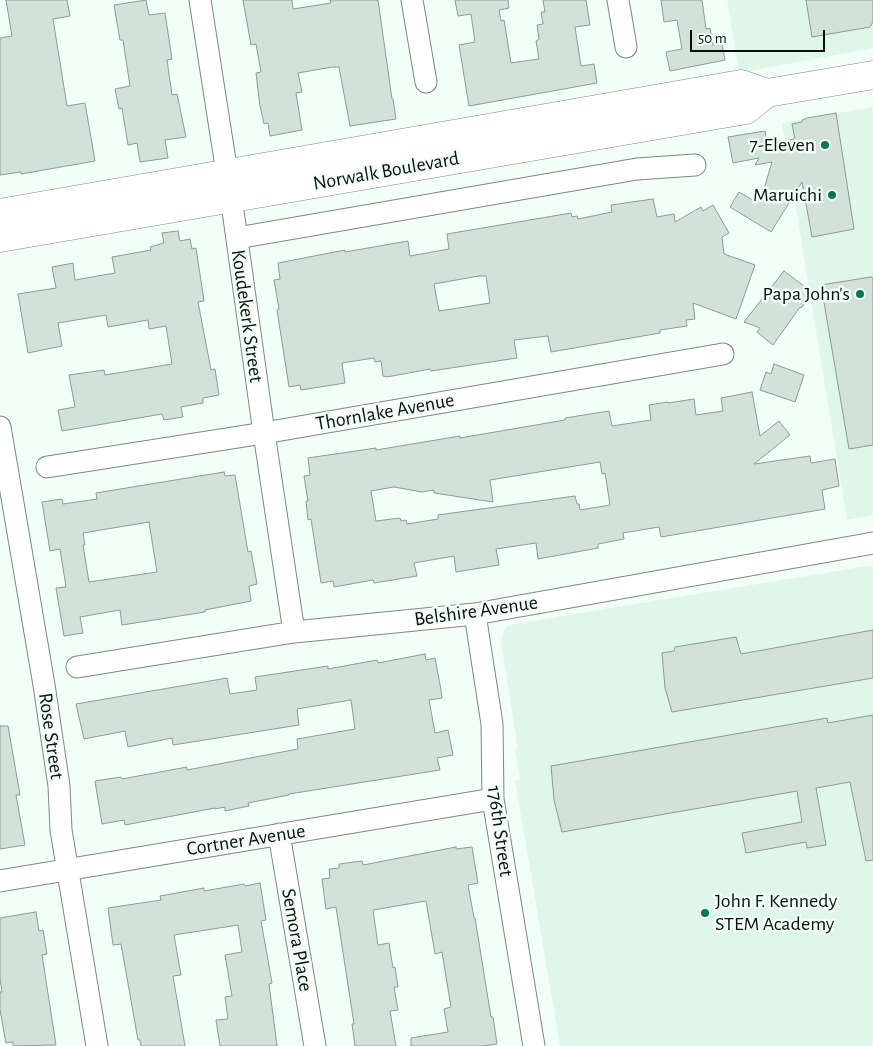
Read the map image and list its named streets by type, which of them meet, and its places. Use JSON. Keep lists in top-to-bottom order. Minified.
{"streets":{"main road":["Norwalk Boulevard"],"street":["Koudekerk Street","Thornlake Avenue","Belshire Avenue","Rose Street","176th Street","Cortner Avenue","Semora Place"]},"crossings":[["Norwalk Boulevard","Koudekerk Street"],["Koudekerk Street","Thornlake Avenue"],["Koudekerk Street","Belshire Avenue"],["Belshire Avenue","176th Street"],["Rose Street","Cortner Avenue"],["176th Street","Cortner Avenue"],["Cortner Avenue","Semora Place"]],"places":["7-Eleven","Maruichi","Papa John's","John F. Kennedy STEM Academy"],"scale_bar":"50 m"}
